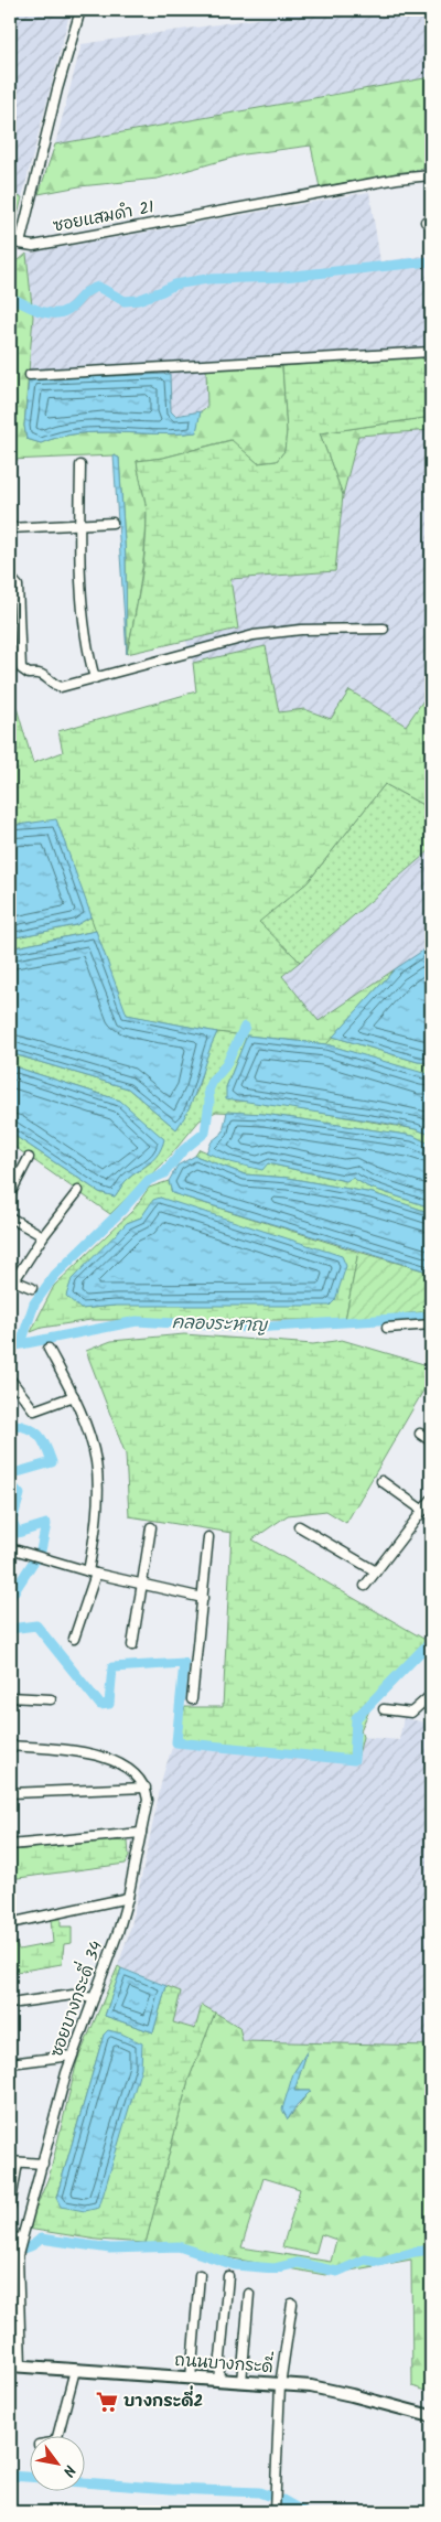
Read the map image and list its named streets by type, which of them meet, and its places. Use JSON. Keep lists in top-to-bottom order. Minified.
{"streets":{"street":["ซอยแสมดำ 21","ซอยบางกระดี่ 34","ถนนบางกระดี่"]},"crossings":[["ซอยบางกระดี่ 34","ถนนบางกระดี่"]],"water":["คลองระหาญ"],"places":{"supermarket":["บางกระดี่2"]},"north":"bottom right"}
